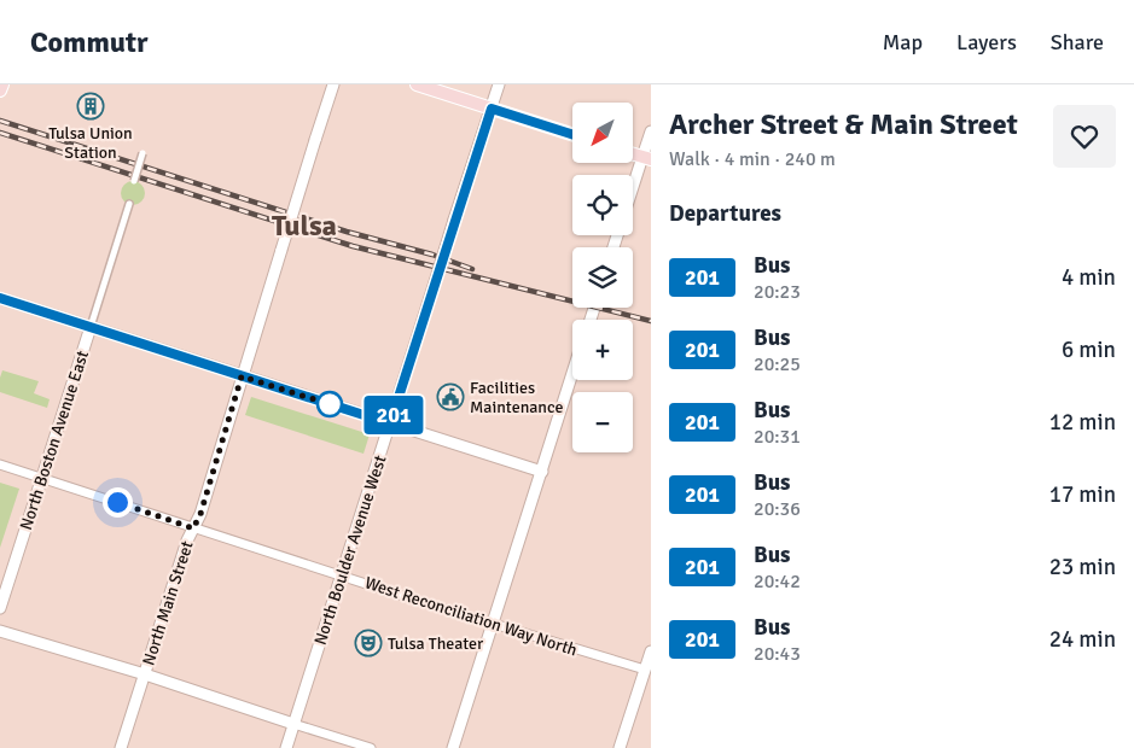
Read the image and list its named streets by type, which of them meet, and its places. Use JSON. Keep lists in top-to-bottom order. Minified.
{"streets":{"street":["North Boston Avenue East","North Boulder Avenue West","North Main Street","West Reconciliation Way North"]},"crossings":[["North Boston Avenue East","West Reconciliation Way North"],["North Boulder Avenue West","West Reconciliation Way North"],["North Main Street","West Reconciliation Way North"]],"districts":["Tulsa"],"places":{"building":["Tulsa Union Station"],"public building":["Facilities Maintenance"],"theatre":["Tulsa Theater"]},"lines":["bus line 201"],"north":"bottom left","page":{"header":"Commutr","nav":["Map","Layers","Share"],"on_map":"201","heading":[["Archer Street & Main Street","Walk · 4 min · 240 m"],"Departures"],"map_buttons":["+","−"],"list":[{"mark":"201","name":"Bus","note":"20:23","value":"4 min"},{"mark":"201","name":"Bus","note":"20:25","value":"6 min"},{"mark":"201","name":"Bus","note":"20:31","value":"12 min"},{"mark":"201","name":"Bus","note":"20:36","value":"17 min"},{"mark":"201","name":"Bus","note":"20:42","value":"23 min"},{"mark":"201","name":"Bus","note":"20:43","value":"24 min"}]}}
